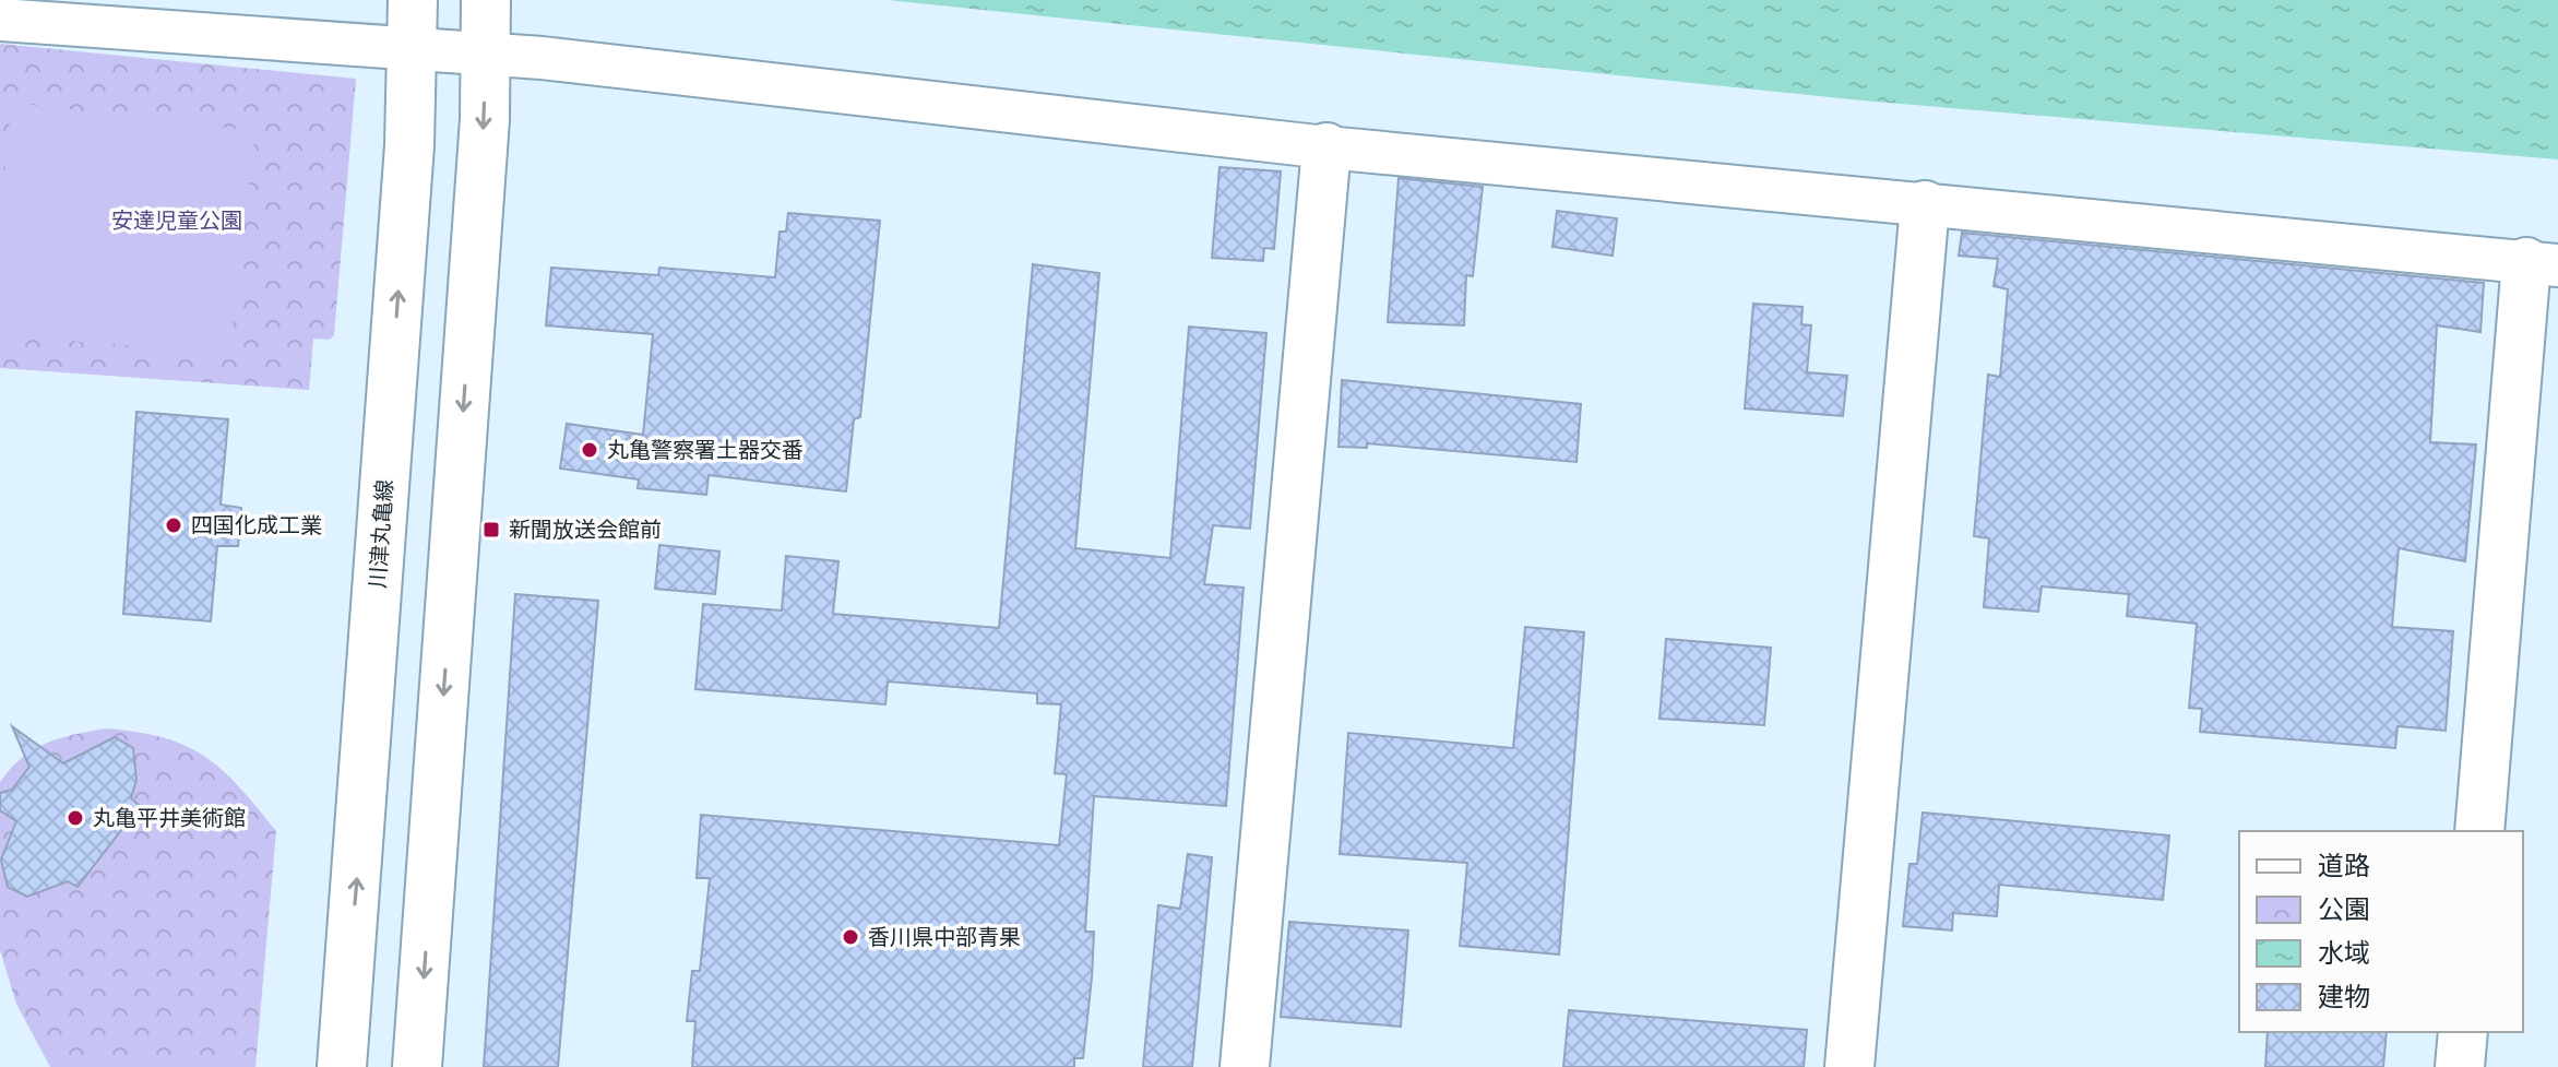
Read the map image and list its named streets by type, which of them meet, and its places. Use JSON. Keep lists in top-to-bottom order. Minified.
{"streets":{"street":["川津丸亀線"]},"parks":["安達児童公園"],"places":{"other":["丸亀警察署土器交番","四国化成工業","丸亀平井美術館","香川県中部青果"],"transit":["新聞放送会館前"]},"legend":["道路","公園","水域","建物"]}
